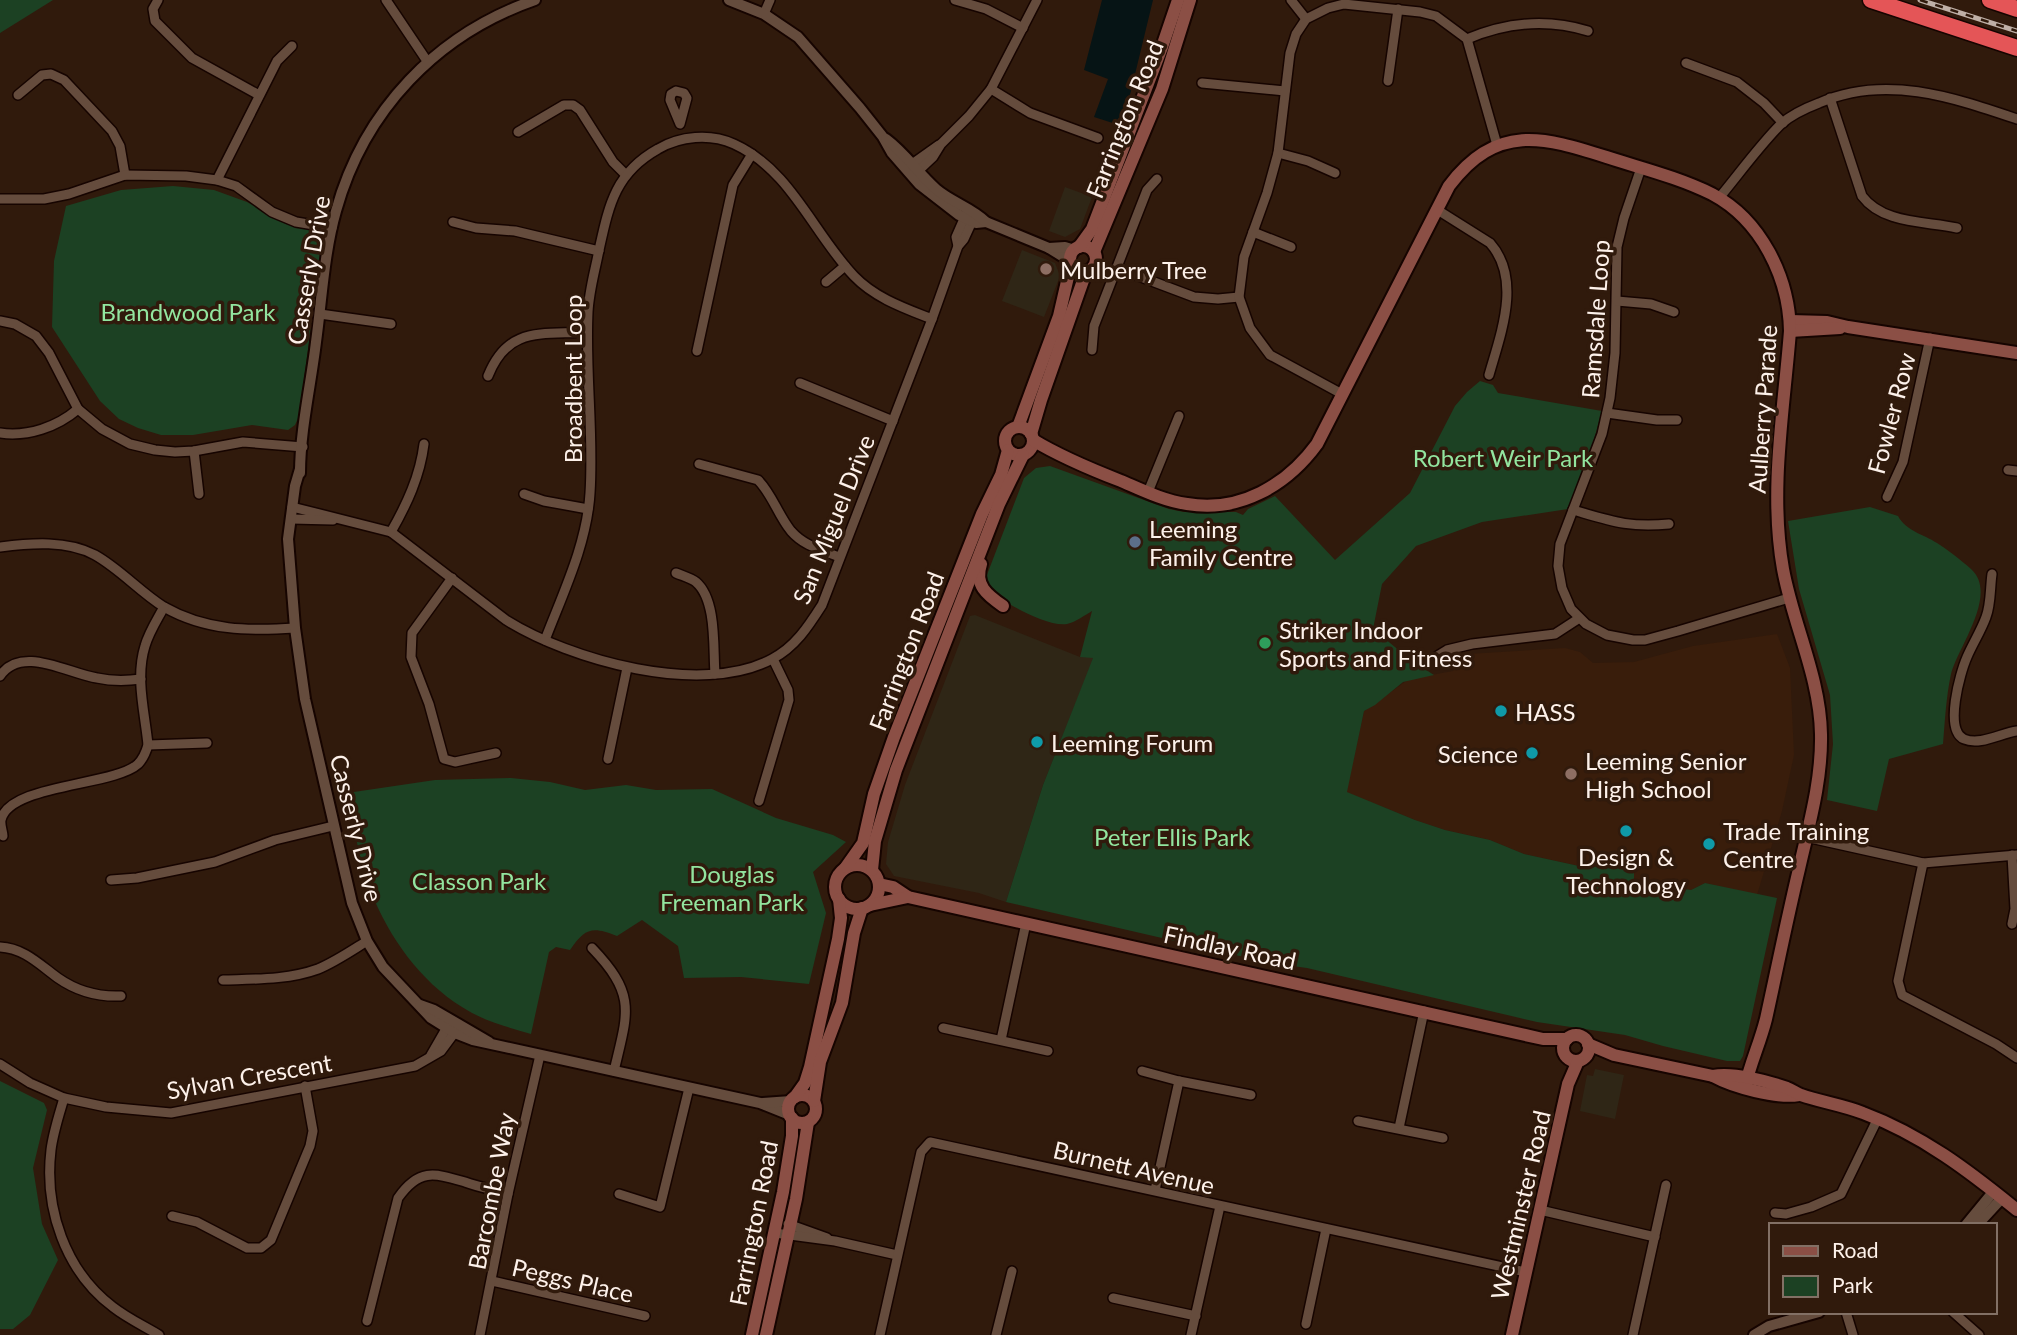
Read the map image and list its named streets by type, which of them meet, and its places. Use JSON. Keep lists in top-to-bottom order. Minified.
{"streets":{"main road":["Farrington Road","Aulberry Parade","Findlay Road","Westminster Road"],"street":["Casserly Drive","Ramsdale Loop","Broadbent Loop","Fowler Row","San Miguel Drive","Sylvan Crescent","Burnett Avenue","Barcombe Way","Peggs Place"]},"crossings":[["Farrington Road","Casserly Drive"],["Farrington Road","Aulberry Parade"],["Farrington Road","Findlay Road"],["Casserly Drive","San Miguel Drive"],["Casserly Drive","Sylvan Crescent"],["Casserly Drive","Barcombe Way"],["Ramsdale Loop","Aulberry Parade"],["Broadbent Loop","San Miguel Drive"],["Findlay Road","Westminster Road"],["Burnett Avenue","Westminster Road"],["Barcombe Way","Peggs Place"]],"parks":["Brandwood Park","Robert Weir Park","Peter Ellis Park","Douglas Freeman Park","Classon Park"],"places":["Mulberry Tree","Leeming Family Centre","Striker Indoor Sports and Fitness","HASS","Leeming Forum","Science","Leeming Senior High School","Design & Technology","Trade Training Centre"],"legend":["Road","Park"]}
